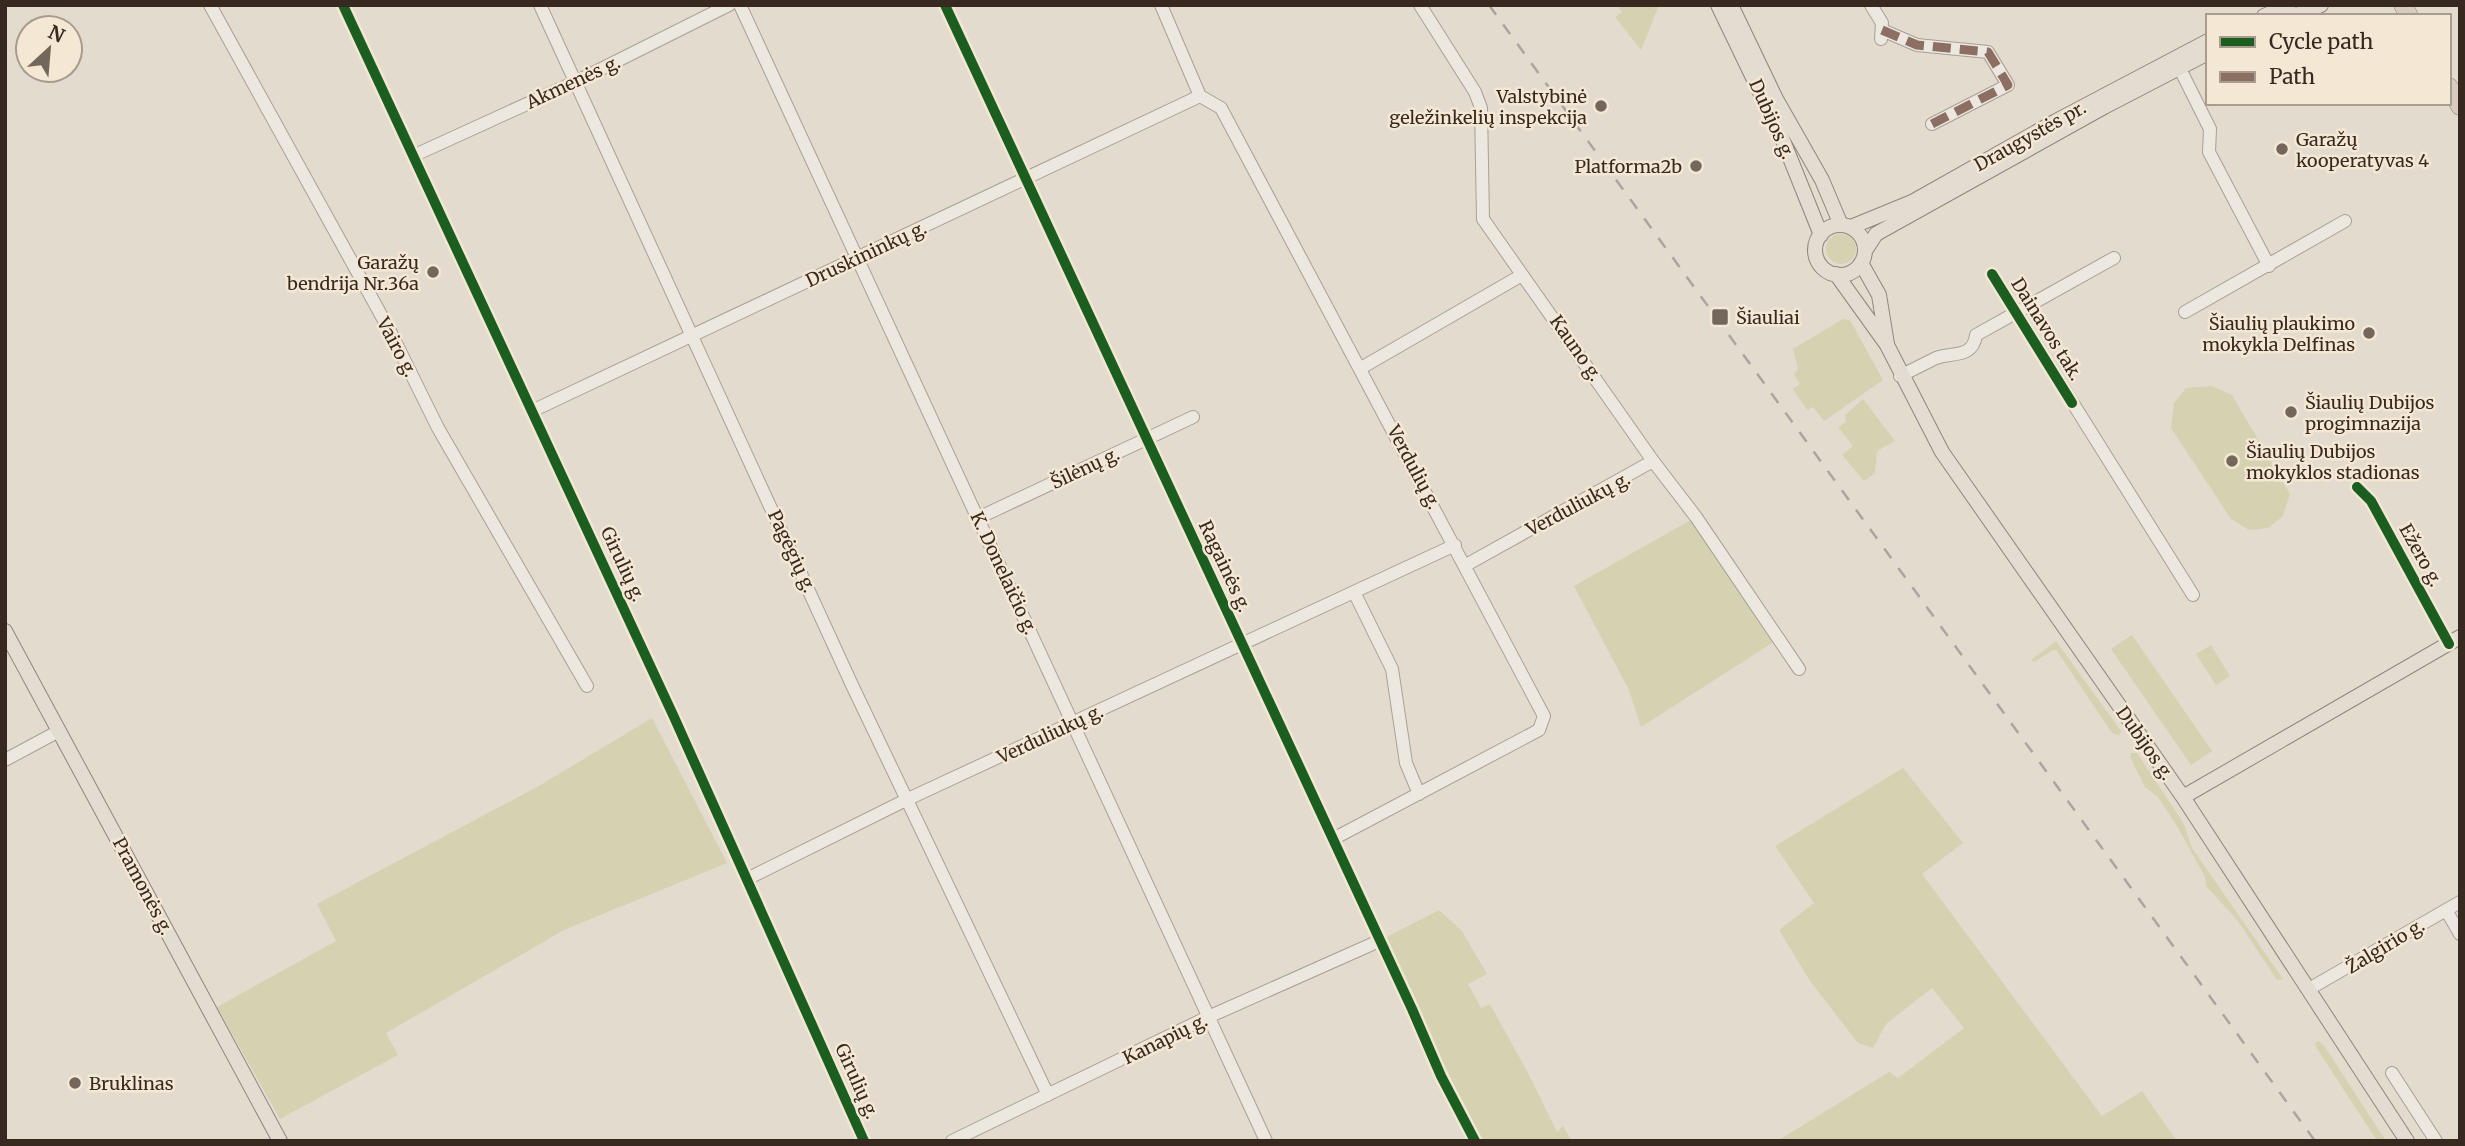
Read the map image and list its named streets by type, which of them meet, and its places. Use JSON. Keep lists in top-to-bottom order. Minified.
{"streets":{"main road":["Dubijos g.","Draugystės pr.","Ežero g.","Pramonės g."],"street":["Akmenės g.","Druskininkų g.","Dainavos tak.","Vairo g.","Kauno g.","Verdulių g.","Šilėnų g.","Verduliukų g.","Pagėgių g.","Girulių g.","Ragainės g.","K. Donelaičio g.","Žalgirio g.","Kanapių g."]},"crossings":[["Akmenės g.","Pagėgių g."],["Akmenės g.","Girulių g."],["Dubijos g.","Draugystės pr."],["Dubijos g.","Ežero g."],["Dubijos g.","Žalgirio g."],["Druskininkų g.","Verdulių g."],["Druskininkų g.","Pagėgių g."],["Druskininkų g.","Girulių g."],["Druskininkų g.","Ragainės g."],["Druskininkų g.","K. Donelaičio g."],["Kauno g.","Verduliukų g."],["Verdulių g.","Verduliukų g."],["Verdulių g.","Ragainės g."],["Šilėnų g.","Ragainės g."],["Šilėnų g.","K. Donelaičio g."],["Verduliukų g.","Pagėgių g."],["Verduliukų g.","Girulių g."],["Verduliukų g.","Ragainės g."],["Verduliukų g.","K. Donelaičio g."],["Pagėgių g.","Kanapių g."],["Ragainės g.","Kanapių g."],["K. Donelaičio g.","Kanapių g."]],"places":{"other":["Valstybinė geležinkelių inspekcija","Garažų kooperatyvas 4","Platforma2b","Garažų bendrija Nr.36a","Šiaulių plaukimo mokykla Delfinas","Šiaulių Dubijos progimnazija","Šiaulių Dubijos mokyklos stadionas","Bruklinas"],"transit":["Šiauliai"]},"legend":["Cycle path","Path"],"north":"top right"}
